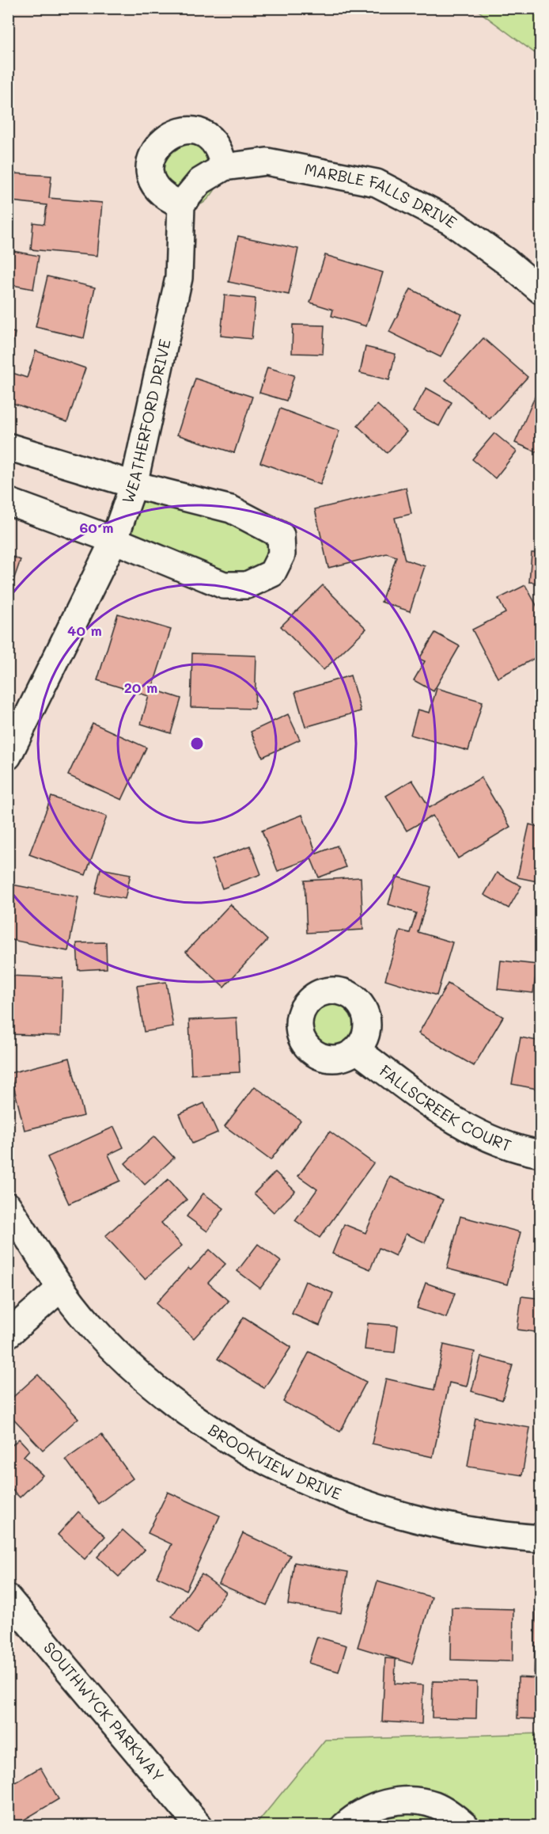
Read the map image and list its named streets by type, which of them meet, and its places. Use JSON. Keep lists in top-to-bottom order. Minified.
{"streets":{"street":["MARBLE FALLS DRIVE","WEATHERFORD DRIVE","FALLSCREEK COURT","BROOKVIEW DRIVE","SOUTHWYCK PARKWAY"]},"crossings":[["MARBLE FALLS DRIVE","WEATHERFORD DRIVE"]],"rings":["60 m","40 m","20 m"]}
